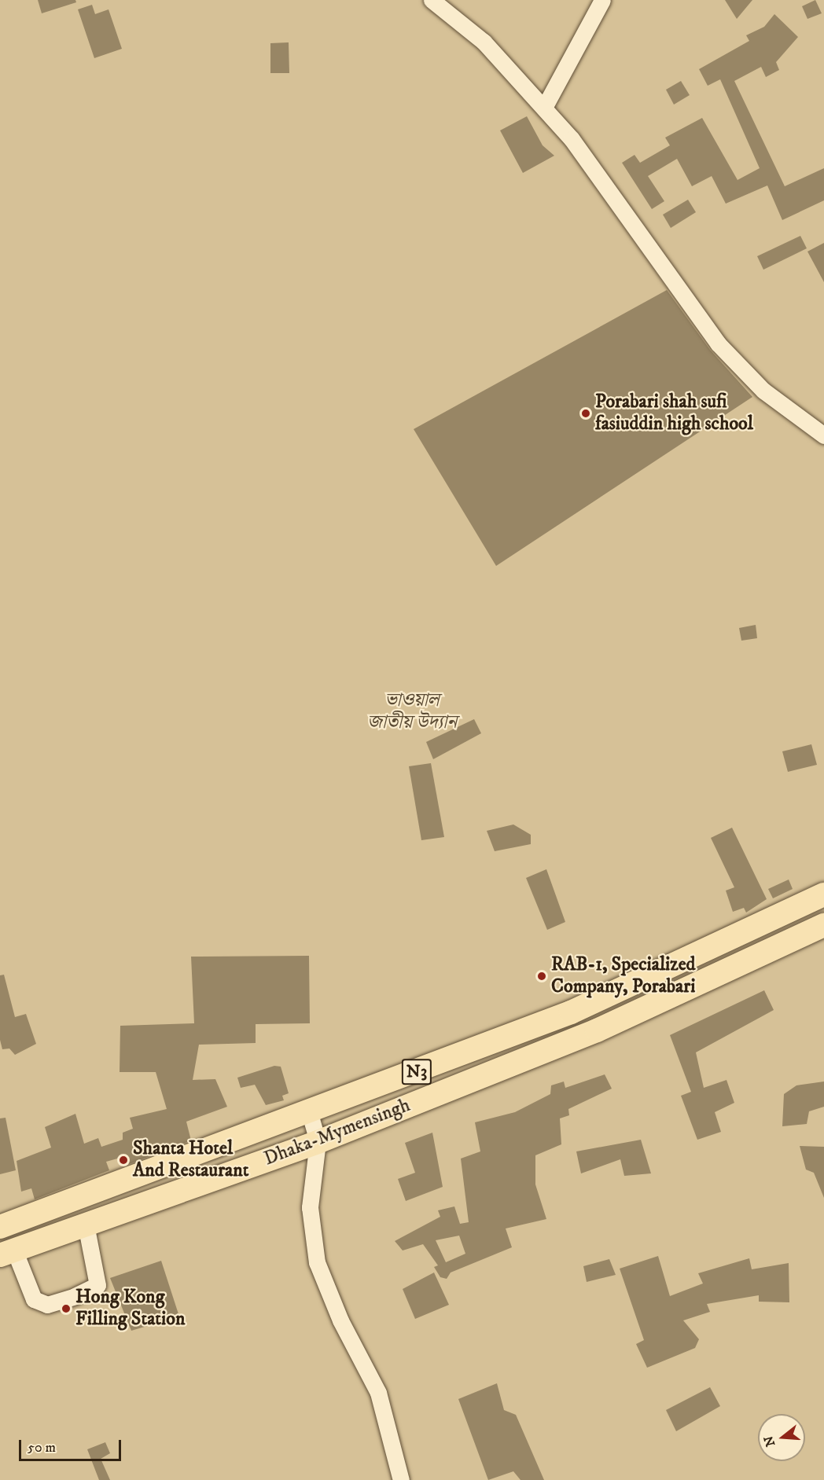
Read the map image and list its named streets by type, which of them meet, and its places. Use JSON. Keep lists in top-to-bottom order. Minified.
{"streets":{"highway":["N3","Dhaka-Mymensingh"]},"parks":["ভাওয়াল জাতীয় উদ্যান"],"places":["Porabari shah sufi fasiuddin high school","RAB-1, Specialized Company, Porabari","Shanta Hotel And Restaurant","Hong Kong Filling Station"],"scale_bar":"50 m","north":"left"}
